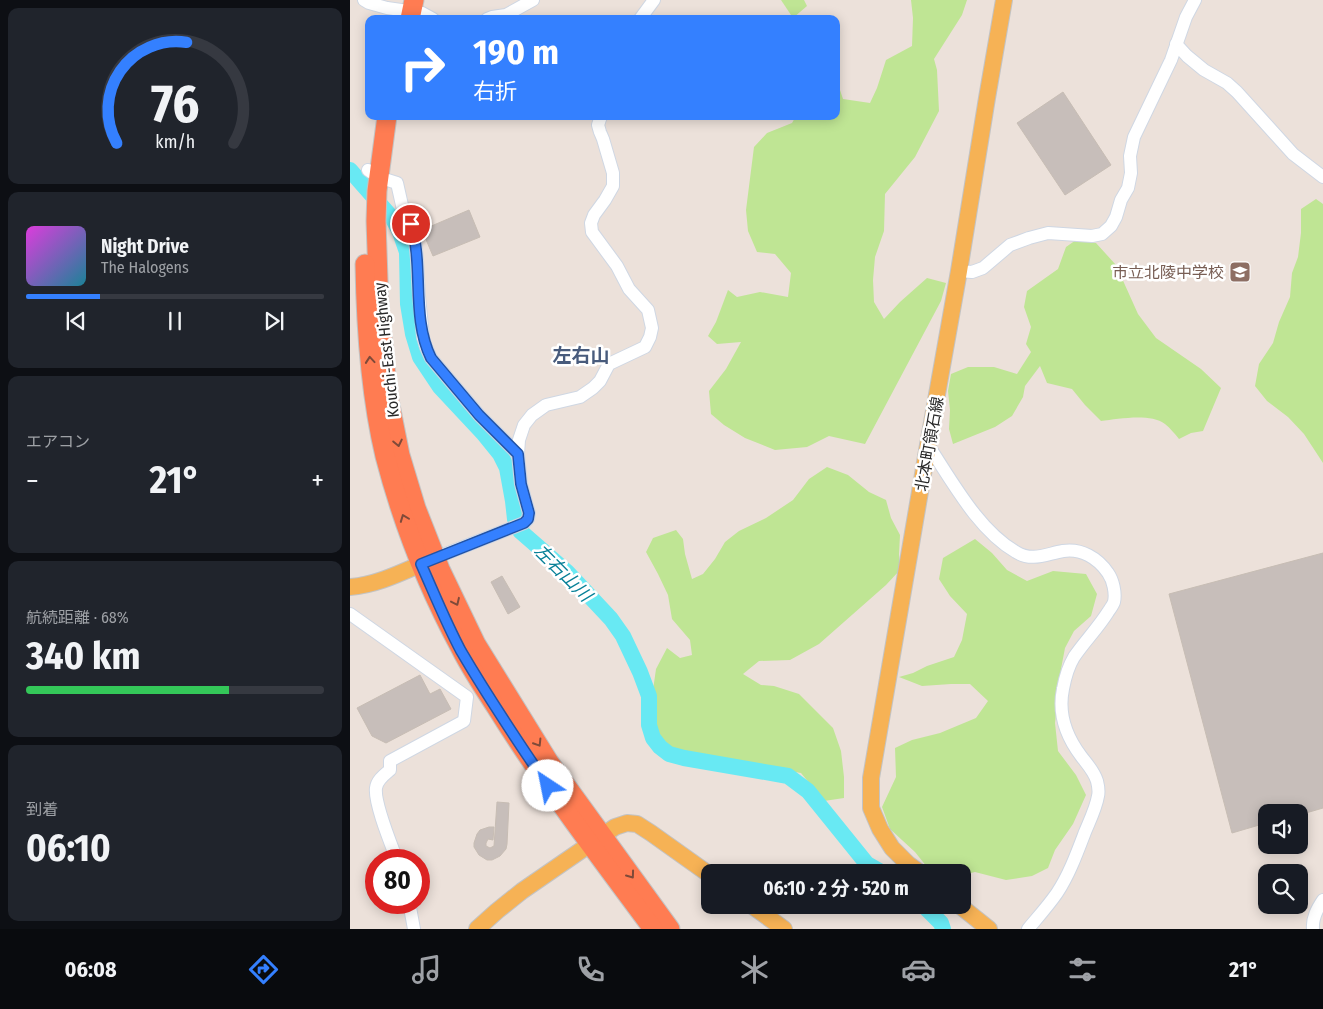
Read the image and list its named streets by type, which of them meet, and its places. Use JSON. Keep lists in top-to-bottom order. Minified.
{"streets":{"highway":["Kouchi-East Highway"],"main road":["北本町領石線"]},"districts":["左右山"],"water":["左右山川"],"places":{"school or university":["市立北陵中学校"]},"page":{"turn":["190 m","右折"],"song":["Night Drive","The Halogens"],"tile":["エアコン",["航続距離 · 68%","340 km"],["到着","06:10"]],"heat":["−","21°","+"],"limit":"80","trip":"06:10 · 2 分 · 520 m","tabs":["06:08","21°"],"gauge":["76","km/h"]}}
